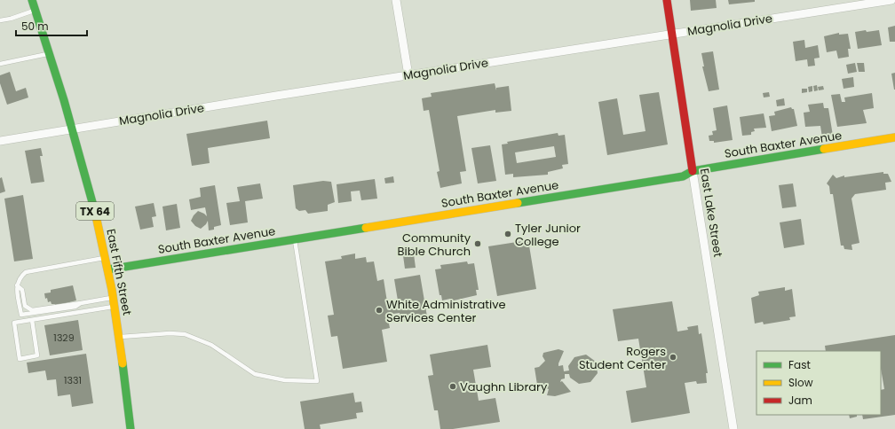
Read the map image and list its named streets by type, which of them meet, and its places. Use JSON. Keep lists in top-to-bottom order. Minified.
{"streets":{"street":["Magnolia Drive","South Baxter Avenue","TX 64","East Lake Street","East Fifth Street"]},"crossings":[["Magnolia Drive","East Lake Street"],["Magnolia Drive","East Fifth Street"],["South Baxter Avenue","East Lake Street"],["South Baxter Avenue","East Fifth Street"]],"places":["Tyler Junior College","Community Bible Church","White Administrative Services Center","Rogers Student Center","Vaughn Library"],"house_numbers":["1329","1331"],"legend":["Fast","Slow","Jam"],"scale_bar":"50 m"}
